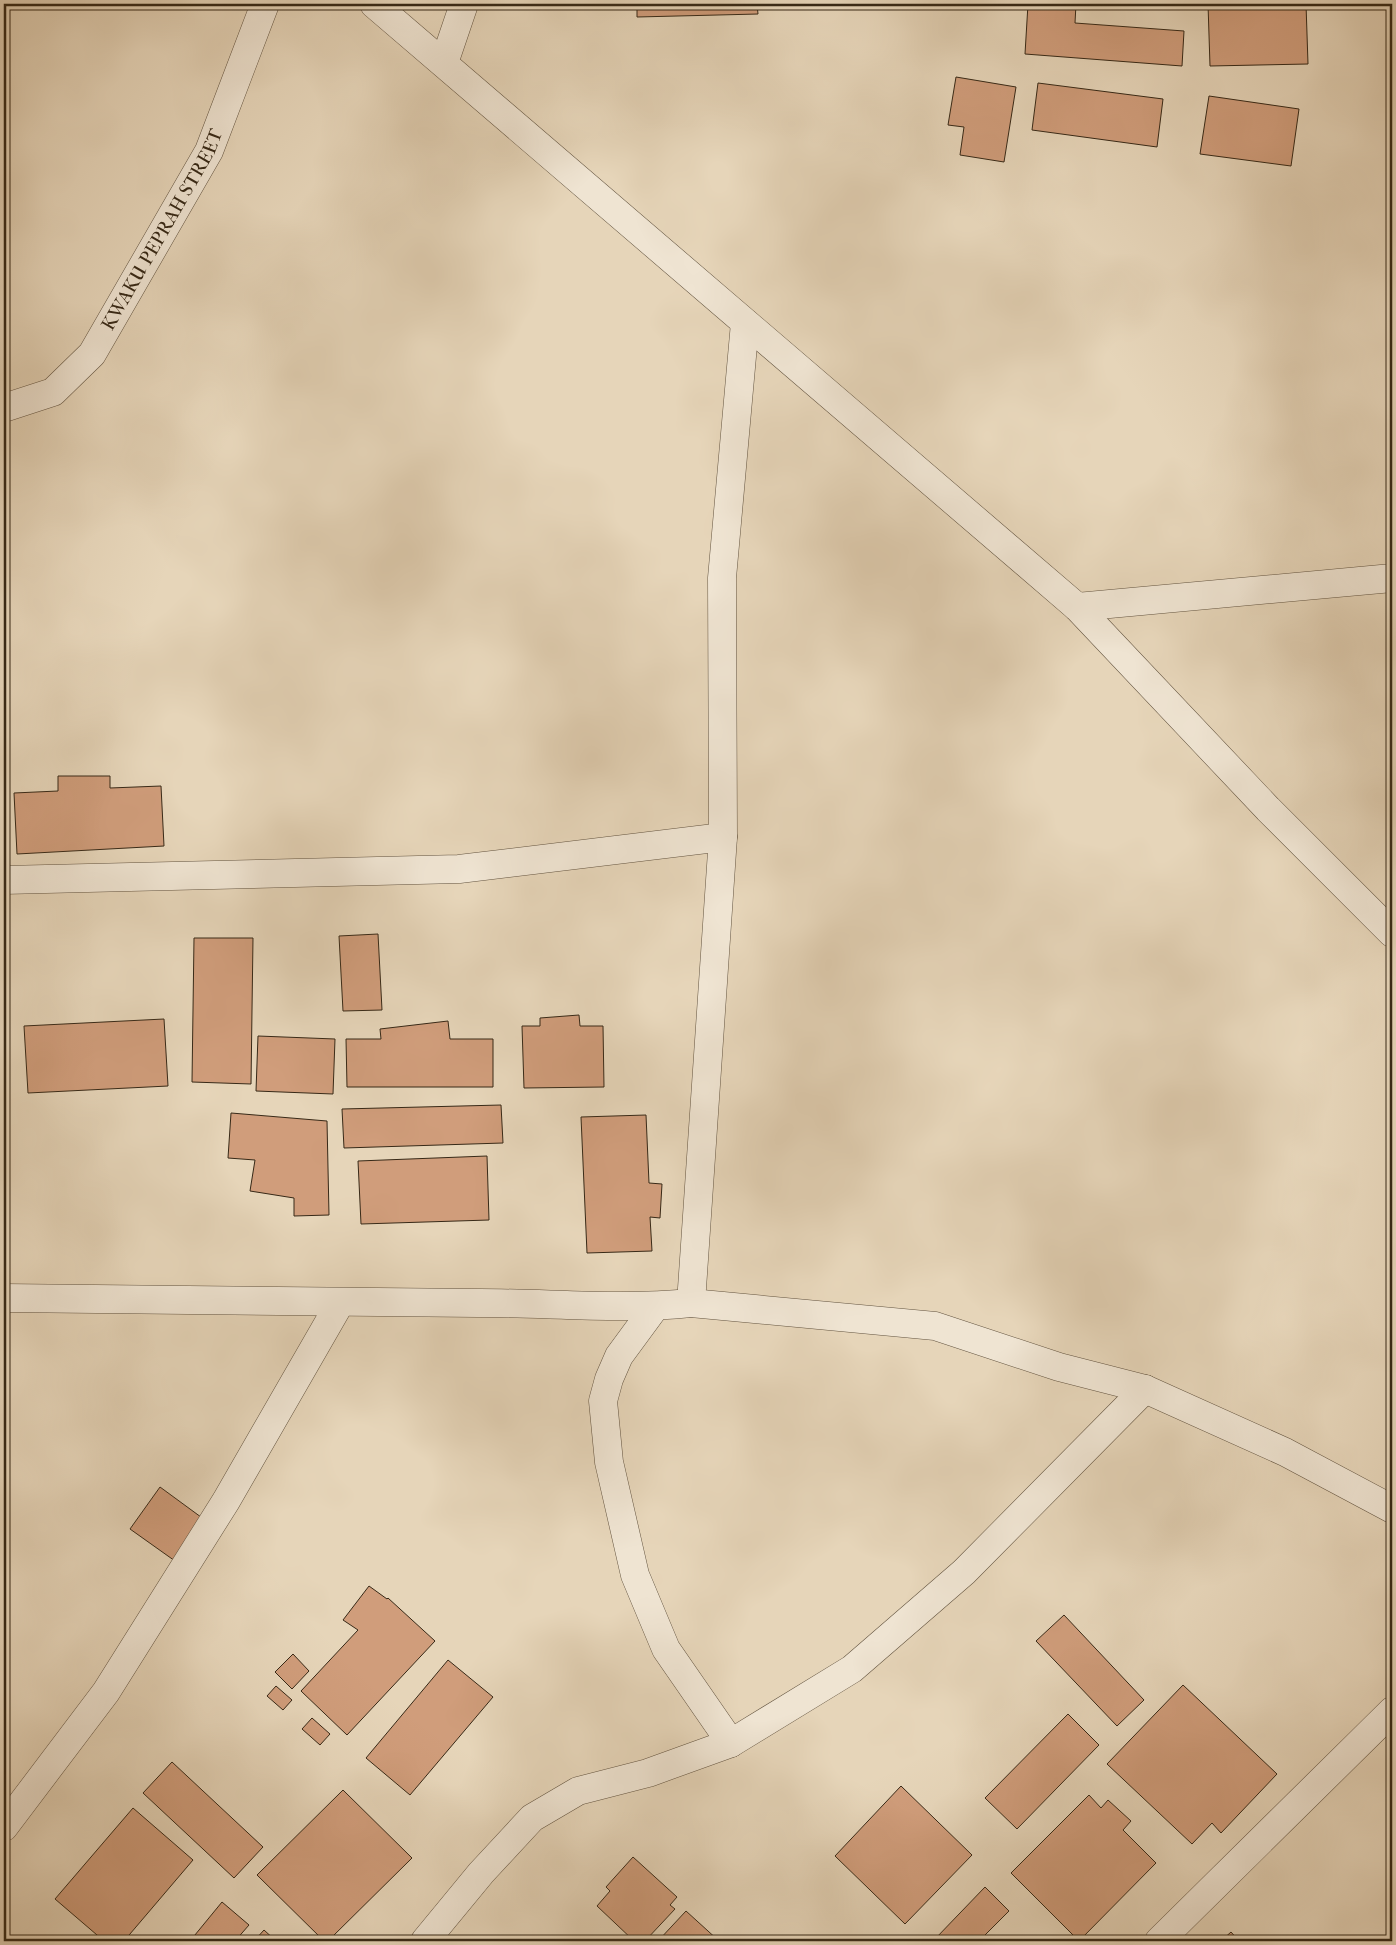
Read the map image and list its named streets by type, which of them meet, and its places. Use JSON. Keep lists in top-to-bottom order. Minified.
{"streets":{"street":["KWAKU PEPRAH STREET"]}}
